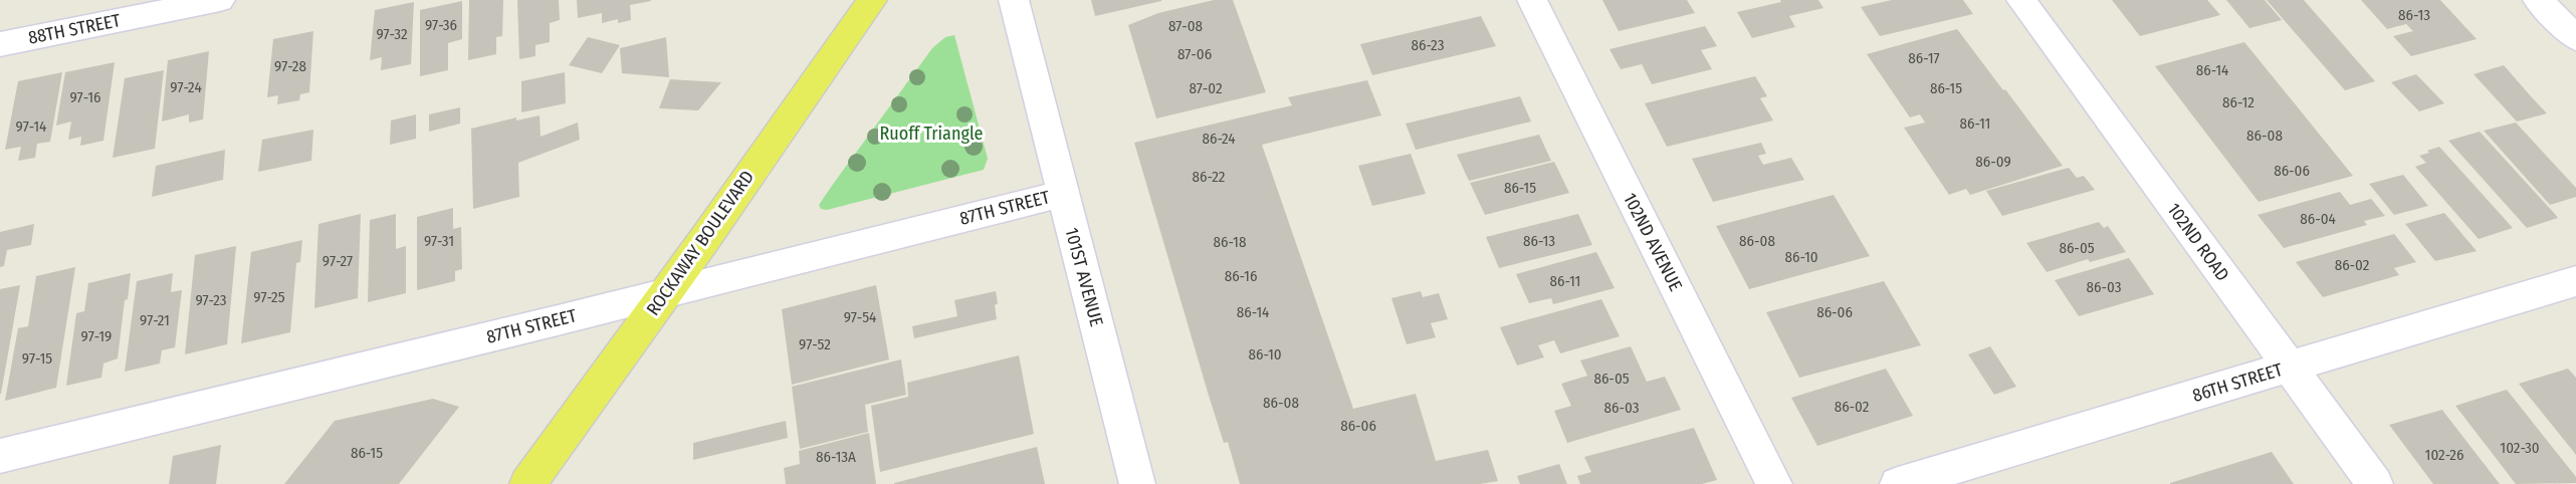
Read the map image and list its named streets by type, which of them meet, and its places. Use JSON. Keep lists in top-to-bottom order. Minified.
{"streets":{"main road":["ROCKAWAY BOULEVARD"],"street":["88TH STREET","87TH STREET","102ND AVENUE","102ND ROAD","101ST AVENUE","86TH STREET"]},"crossings":[["87TH STREET","ROCKAWAY BOULEVARD"],["87TH STREET","101ST AVENUE"],["102ND ROAD","86TH STREET"]],"parks":["Ruoff Triangle"],"house_numbers":["86-13","97-36","87-08","97-32","86-23","87-06","86-17","97-28","86-14","97-24","87-02","86-15","97-16","86-12","86-11","97-14","86-08","86-24","86-09","86-06","86-22","86-15","86-04","97-31","86-13","86-08","86-18","86-05","86-10","97-27","86-02","86-16","86-11","86-03","97-25","97-23","86-14","86-06","97-54","97-21","97-19","97-52","86-10","97-15","86-05","86-08","86-02","86-03","86-06","102-30","86-15","102-26","86-13A"]}
